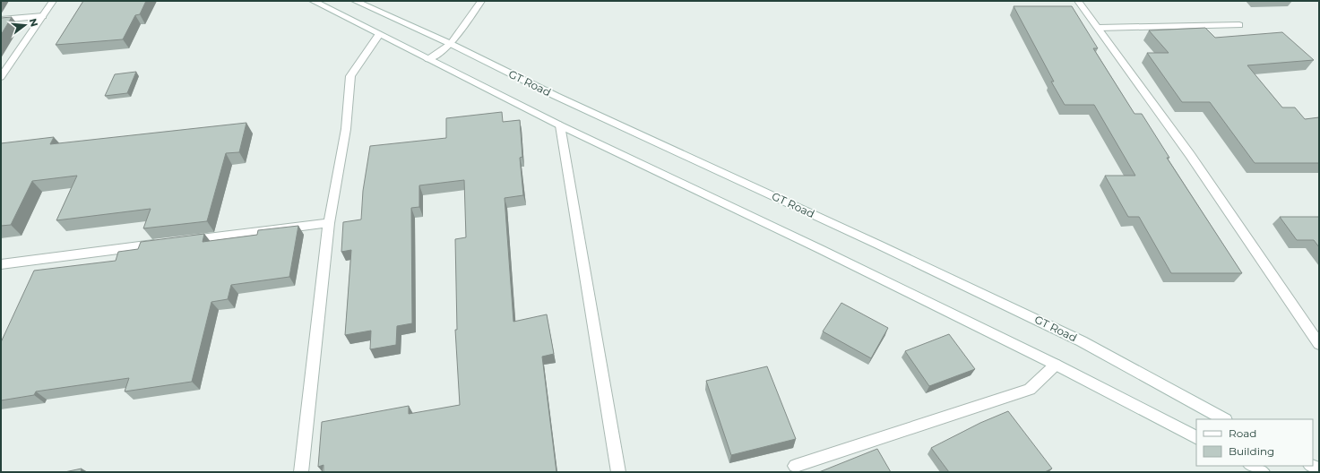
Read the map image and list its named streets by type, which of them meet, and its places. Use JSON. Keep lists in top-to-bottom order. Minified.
{"streets":{"street":["GT Road"]},"legend":["Road","Building"],"north":"right"}
